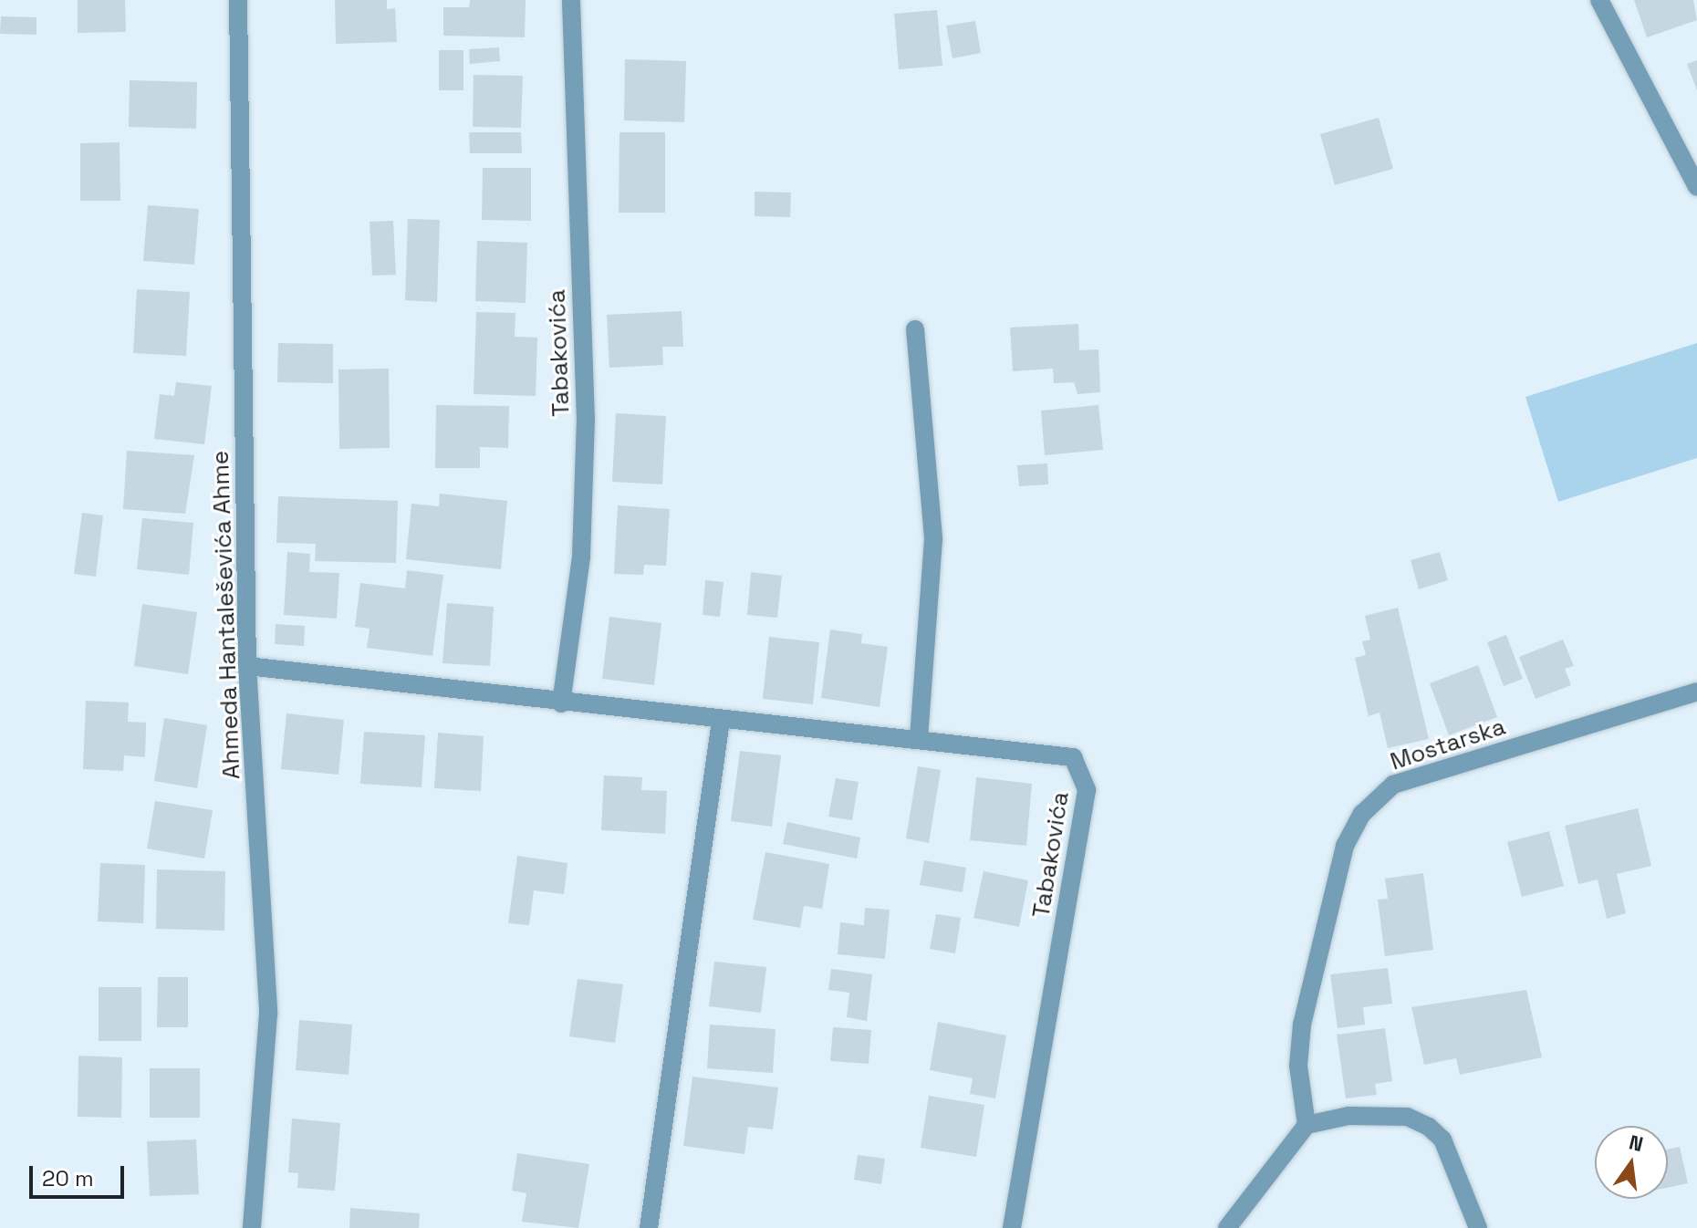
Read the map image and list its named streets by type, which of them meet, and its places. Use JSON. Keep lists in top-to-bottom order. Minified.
{"streets":{"street":["Tabakovića","Ahmeda Hantaleševića Ahme","Mostarska"]},"crossings":[["Tabakovića","Ahmeda Hantaleševića Ahme"]],"scale_bar":"20 m","north":"top"}
